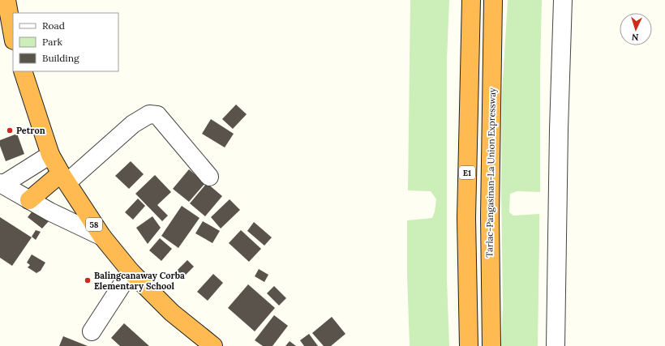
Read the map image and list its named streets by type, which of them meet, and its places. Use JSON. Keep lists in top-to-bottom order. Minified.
{"streets":{"highway":["E1","Tarlac-Pangasinan-La Union Expressway","58"]},"places":["Petron","Balingcanaway Corba Elementary School"],"legend":["Road","Park","Building"],"north":"bottom"}
